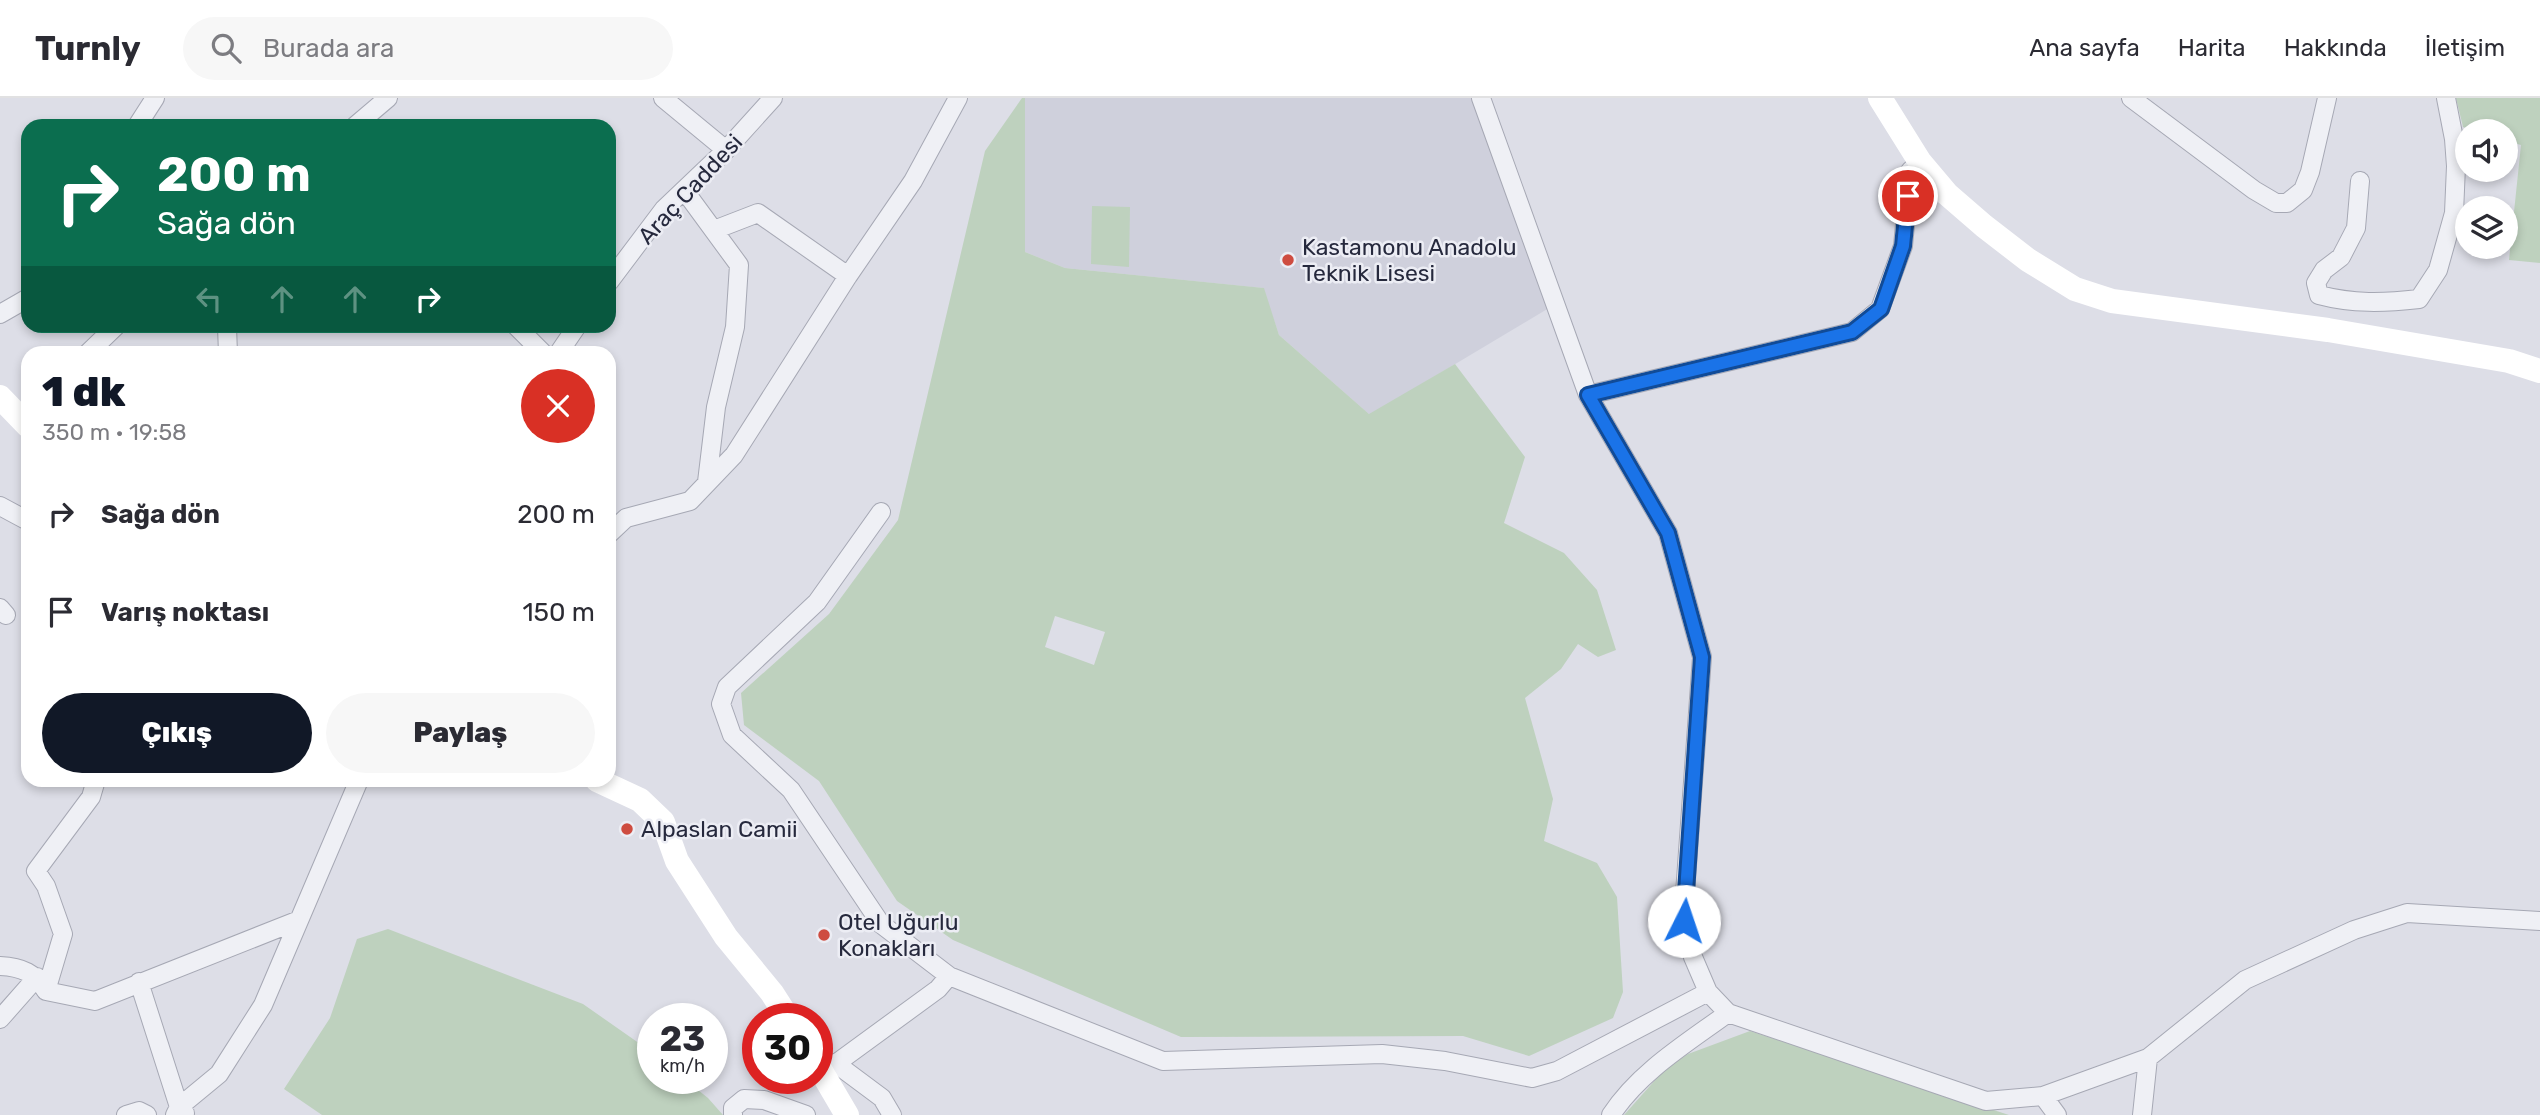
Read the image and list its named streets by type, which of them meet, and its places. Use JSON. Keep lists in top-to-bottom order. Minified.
{"streets":{"street":["Araç Caddesi"]},"places":["Kastamonu Anadolu Teknik Lisesi","Alpaslan Camii","Otel Uğurlu Konakları"],"page":{"header":"Turnly","search":"Burada ara","nav":["Ana sayfa","Harita","Hakkında","İletişim"],"turn":["200 m","Sağa dön"],"heading":["1 dk","350 m · 19:58"],"list":[{"name":"Sağa dön","value":"200 m"},{"name":"Varış noktası","value":"150 m"}],"buttons":["Çıkış","Paylaş"],"speed":"23 km/h","limit":"30"}}
